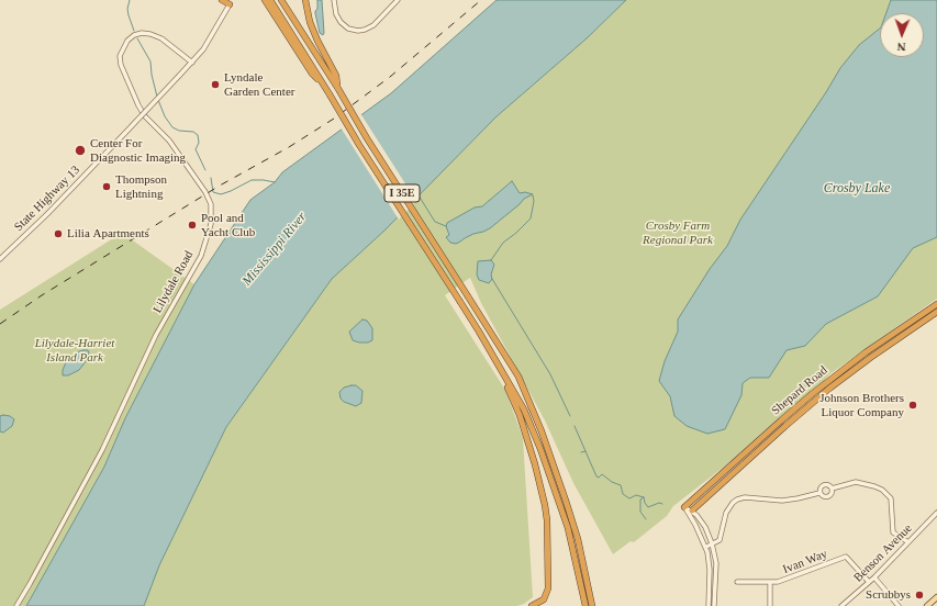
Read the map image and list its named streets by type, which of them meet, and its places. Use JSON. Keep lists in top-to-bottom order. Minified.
{"streets":{"highway":["I 35E","Shepard Road"],"street":["State Highway 13","Lilydale Road","Benson Avenue","Ivan Way"]},"crossings":[["State Highway 13","Lilydale Road"],["Benson Avenue","Ivan Way"]],"water":["Crosby Lake","Mississippi River"],"parks":["Crosby Farm Regional Park","Lilydale-Harriet Island Park"],"places":["Lyndale Garden Center","Center For Diagnostic Imaging","Thompson Lightning","Pool and Yacht Club","Lilia Apartments","Johnson Brothers Liquor Company","Scrubbys"],"north":"bottom"}
